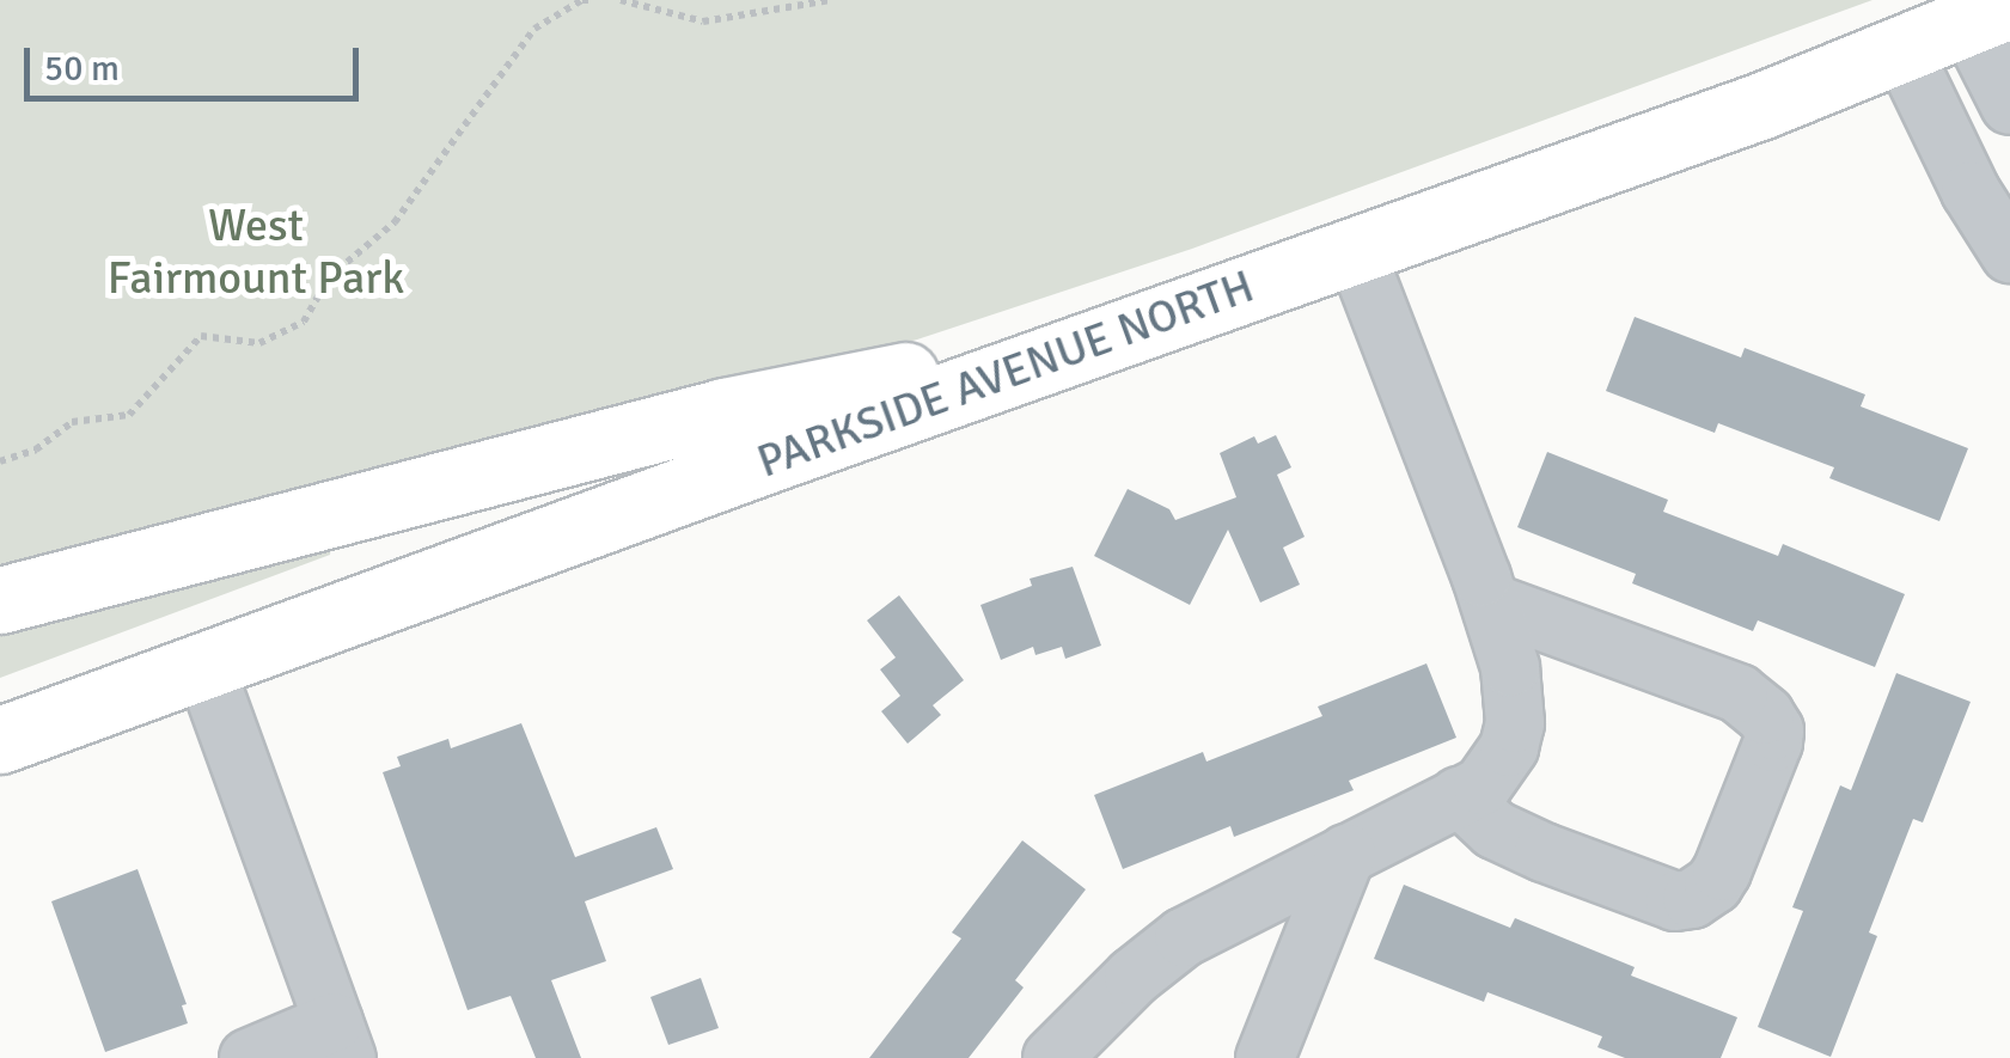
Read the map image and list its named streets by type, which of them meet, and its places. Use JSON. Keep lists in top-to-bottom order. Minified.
{"streets":{"main road":["PARKSIDE AVENUE NORTH"]},"parks":["West Fairmount Park"],"scale_bar":"50 m"}
